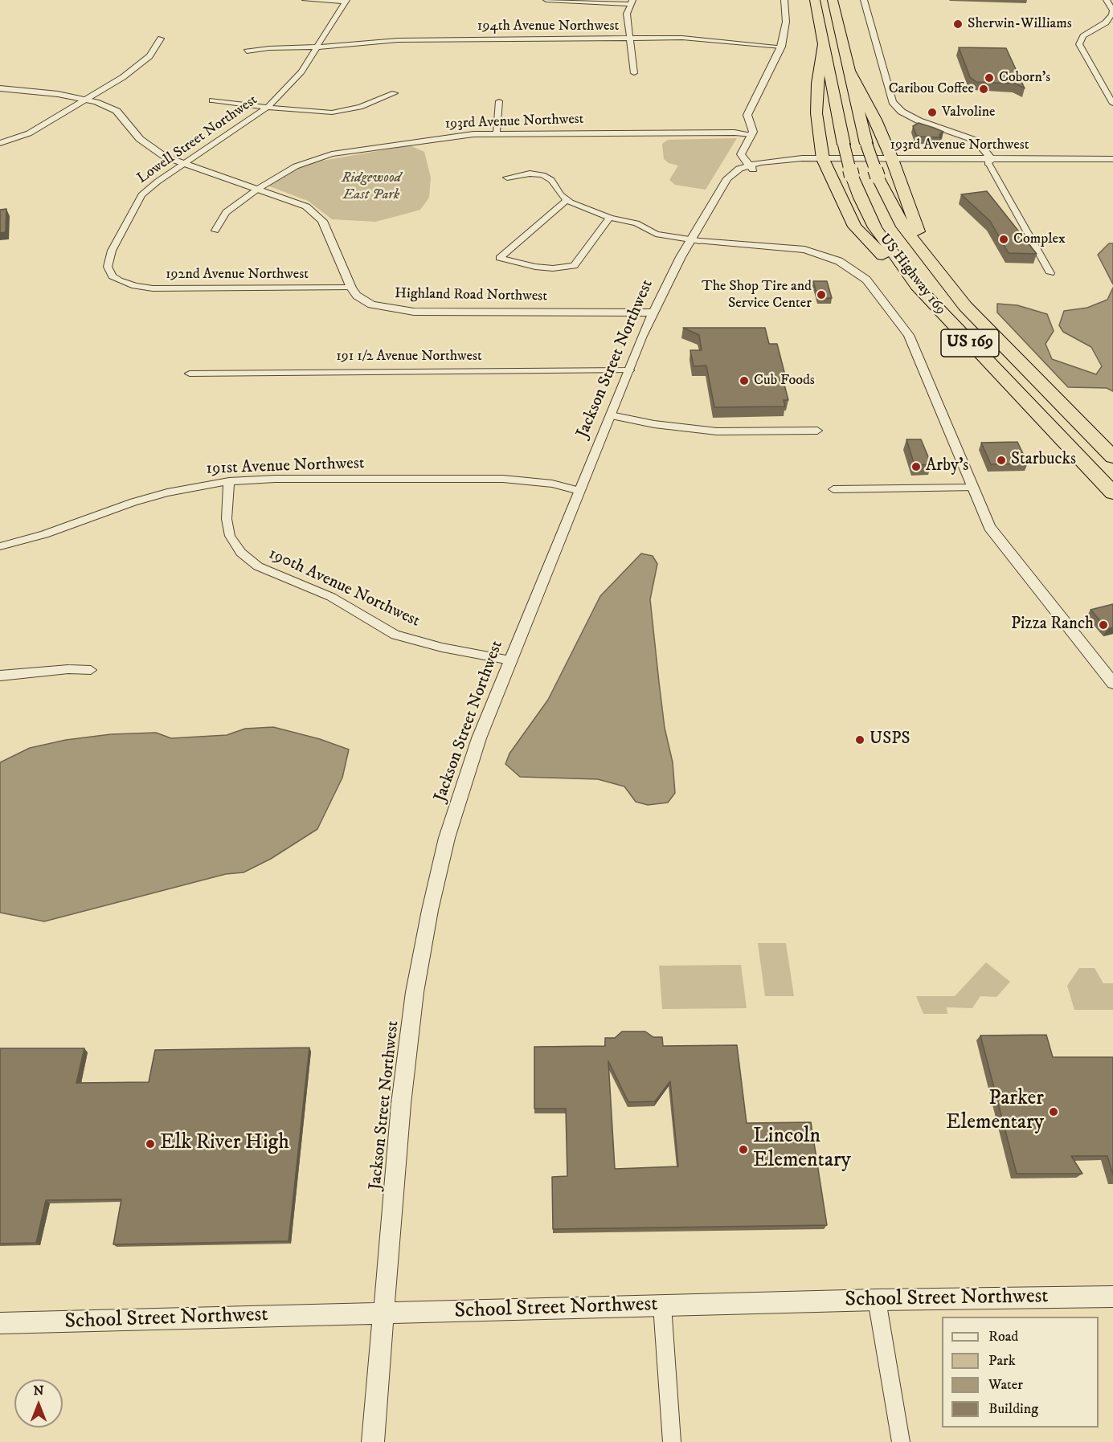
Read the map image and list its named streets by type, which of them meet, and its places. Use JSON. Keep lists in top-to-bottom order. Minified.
{"streets":{"highway":["US Highway 169","US 169"],"street":["194th Avenue Northwest","193rd Avenue Northwest","Lowell Street Northwest","192nd Avenue Northwest","Highland Road Northwest","191 1/2 Avenue Northwest","Jackson Street Northwest","191st Avenue Northwest","190th Avenue Northwest","School Street Northwest"]},"crossings":[["194th Avenue Northwest","Lowell Street Northwest"],["193rd Avenue Northwest","US Highway 169"],["193rd Avenue Northwest","Highland Road Northwest"],["193rd Avenue Northwest","Jackson Street Northwest"],["Lowell Street Northwest","192nd Avenue Northwest"],["Lowell Street Northwest","Highland Road Northwest"],["192nd Avenue Northwest","Highland Road Northwest"],["US Highway 169","Jackson Street Northwest"],["Highland Road Northwest","Jackson Street Northwest"],["191 1/2 Avenue Northwest","Jackson Street Northwest"],["Jackson Street Northwest","191st Avenue Northwest"],["Jackson Street Northwest","190th Avenue Northwest"],["Jackson Street Northwest","School Street Northwest"],["191st Avenue Northwest","190th Avenue Northwest"]],"parks":["Ridgewood East Park"],"places":["Sherwin-Williams","Coborn's","Caribou Coffee","Valvoline","Complex","The Shop Tire and Service Center","Cub Foods","Starbucks","Arby's","Pizza Ranch","USPS","Parker Elementary","Elk River High","Lincoln Elementary"],"legend":["Road","Park","Water","Building"],"north":"top"}
